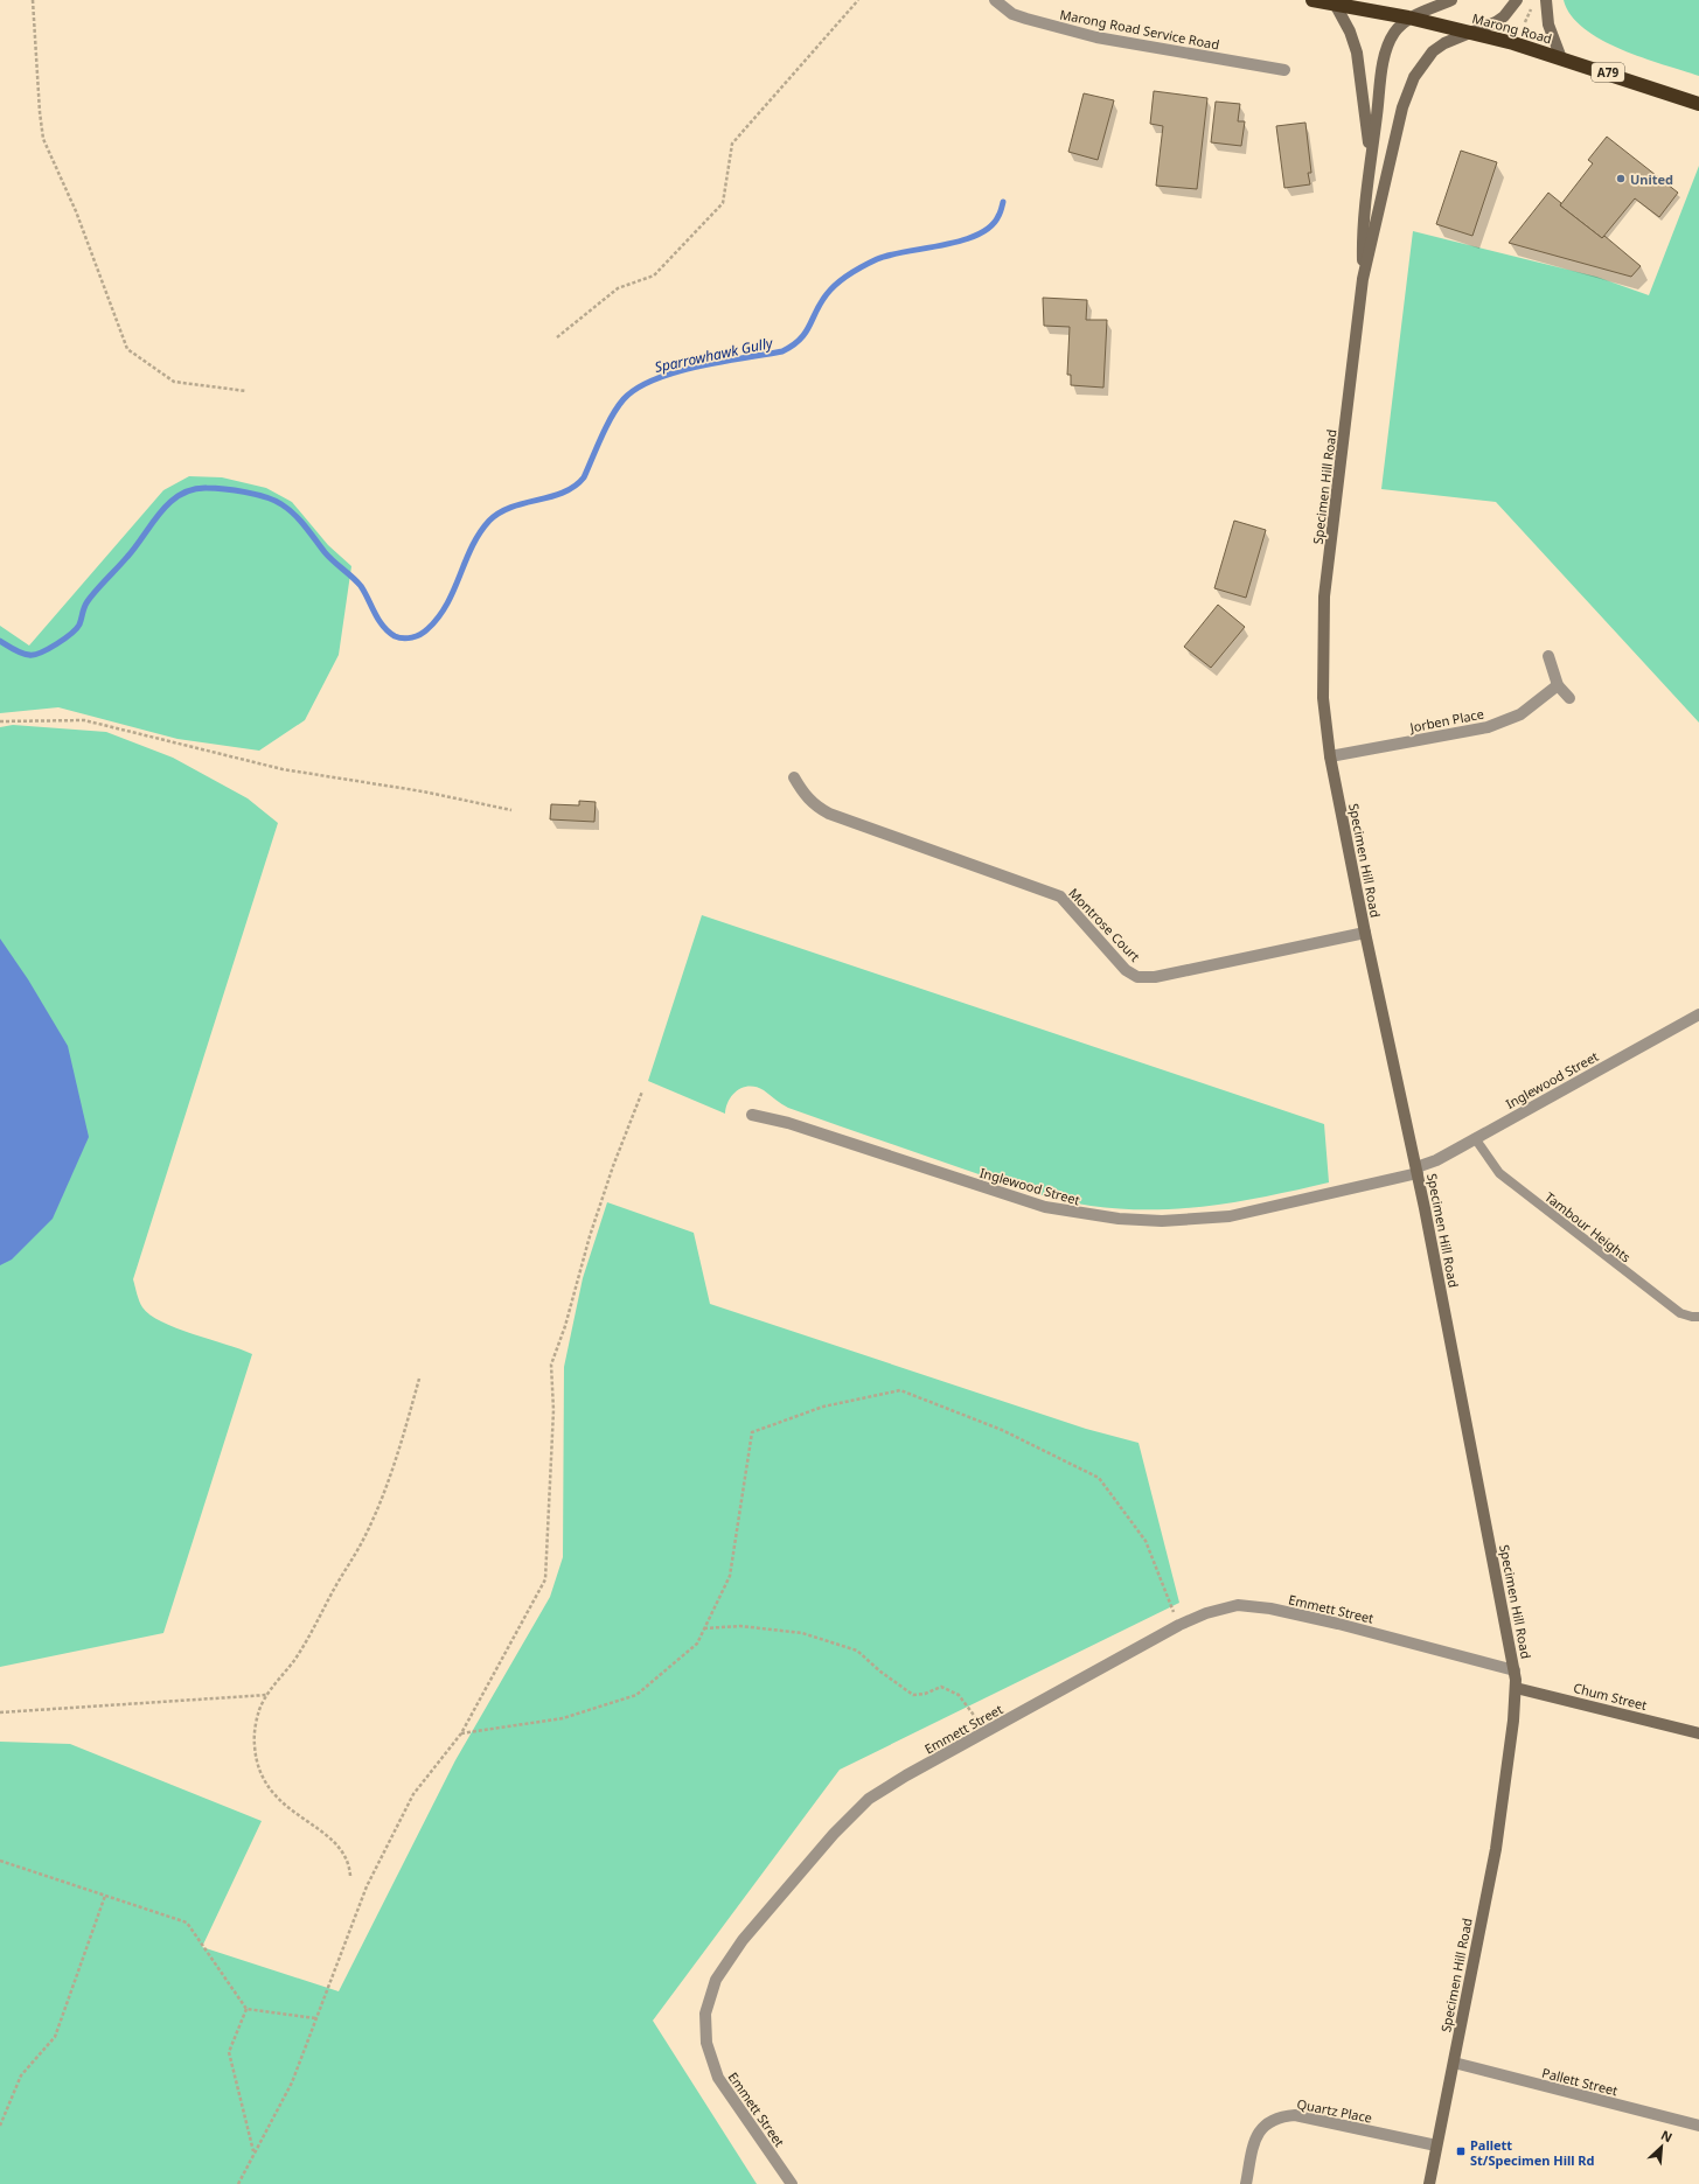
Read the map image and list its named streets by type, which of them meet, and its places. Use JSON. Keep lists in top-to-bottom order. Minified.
{"streets":{"highway":["Marong Road","A79"],"main road":["Specimen Hill Road","Chum Street"],"street":["Marong Road Service Road","Jorben Place","Montrose Court","Inglewood Street","Emmett Street","Pallett Street","Quartz Place"],"lane":["Tambour Heights"]},"crossings":[["Marong Road","Specimen Hill Road"],["Specimen Hill Road","Jorben Place"],["Specimen Hill Road","Montrose Court"],["Specimen Hill Road","Inglewood Street"],["Specimen Hill Road","Emmett Street"],["Specimen Hill Road","Chum Street"],["Specimen Hill Road","Pallett Street"],["Specimen Hill Road","Quartz Place"],["Inglewood Street","Tambour Heights"]],"water":["Sparrowhawk Gully"],"places":{"other":["United"],"transit":["Pallett St/Specimen Hill Rd"]},"north":"top right"}
